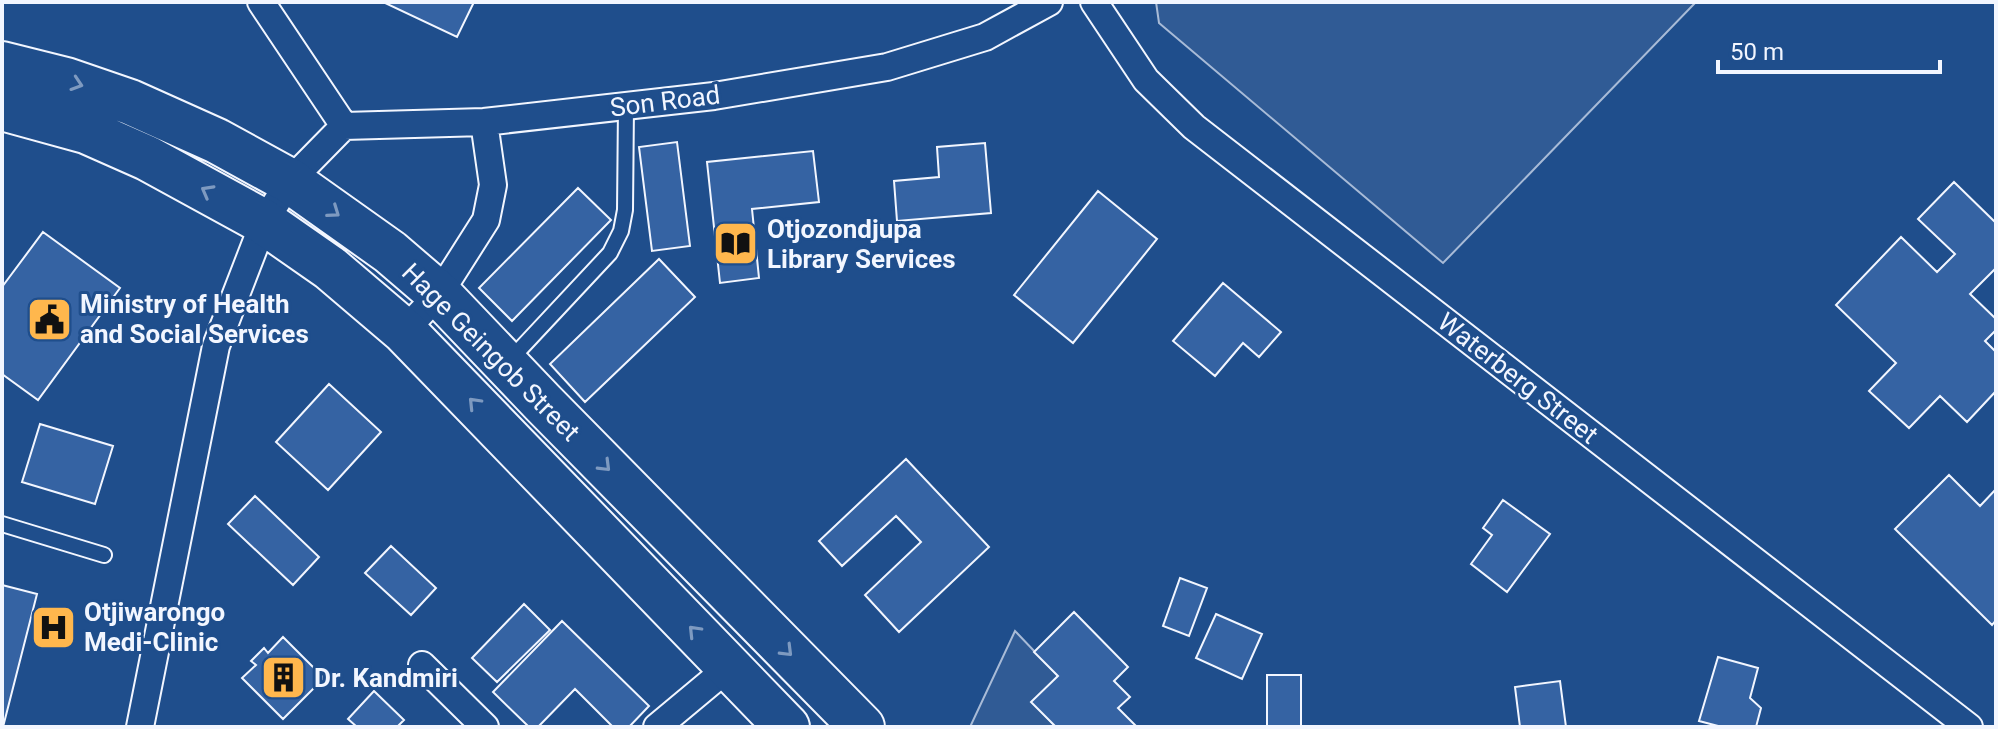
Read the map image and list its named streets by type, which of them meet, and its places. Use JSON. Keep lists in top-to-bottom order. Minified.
{"streets":{"highway":["Hage Geingob Street"],"street":["Son Road","Waterberg Street"]},"places":{"library":["Otjozondjupa Library Services"],"public building":["Ministry of Health and Social Services"],"hospital":["Otjiwarongo Medi-Clinic"],"building":["Dr. Kandmiri"]},"scale_bar":"50 m"}
